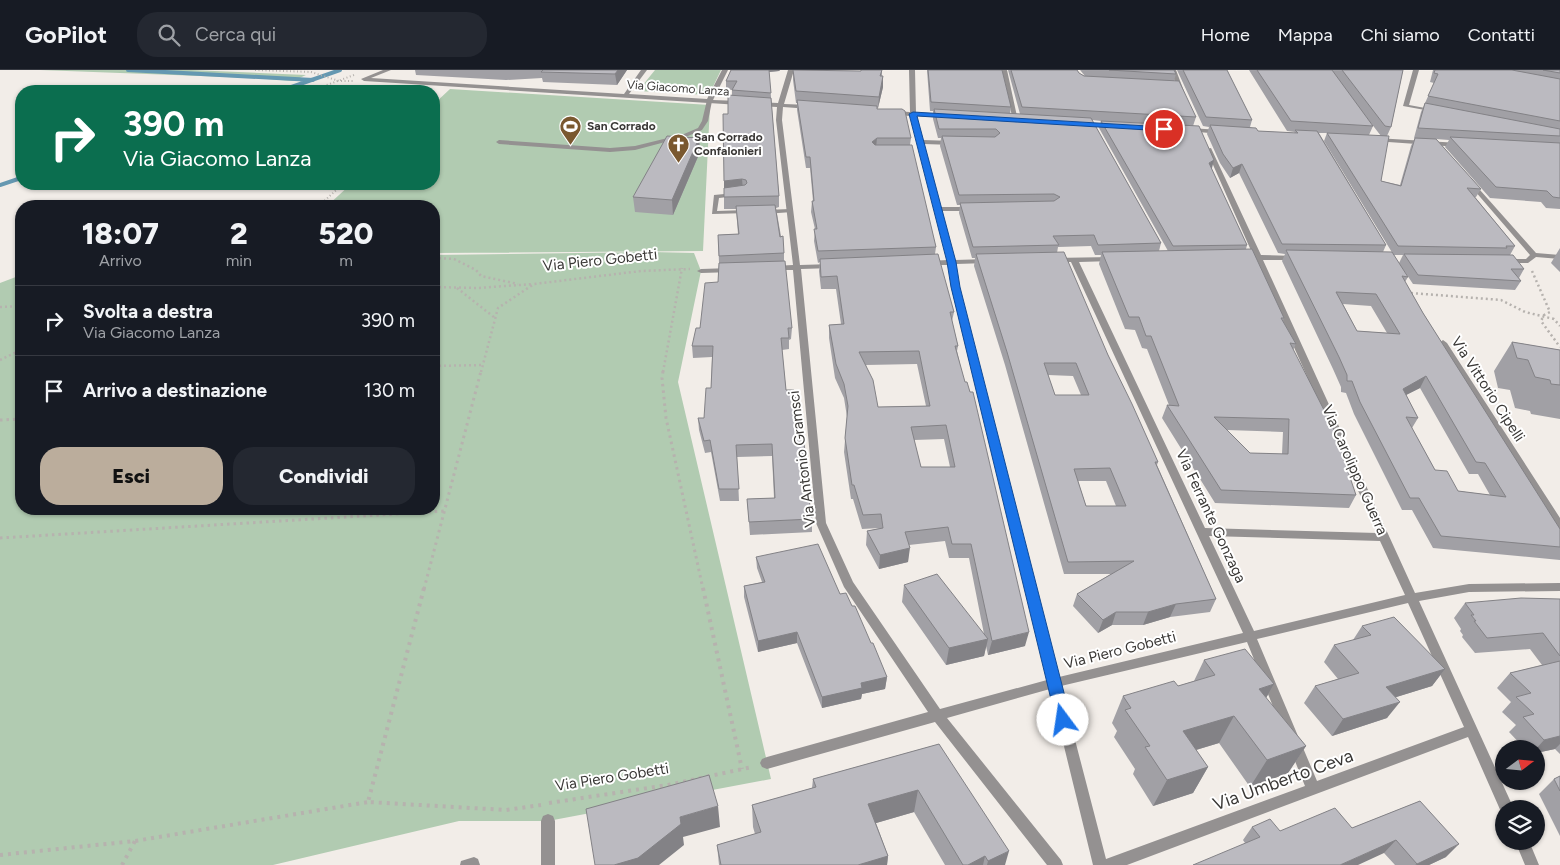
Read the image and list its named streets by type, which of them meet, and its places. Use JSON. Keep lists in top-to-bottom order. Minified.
{"streets":{"street":["Via Giacomo Lanza","Via Piero Gobetti","Via Vittorio Cipelli","Via Antonio Gramsci","Via Carolippo Guerra","Via Ferrante Gonzaga","Via Umberto Ceva"]},"crossings":[["Via Piero Gobetti","Via Antonio Gramsci"],["Via Piero Gobetti","Via Carolippo Guerra"],["Via Piero Gobetti","Via Ferrante Gonzaga"],["Via Carolippo Guerra","Via Umberto Ceva"],["Via Ferrante Gonzaga","Via Umberto Ceva"]],"places":{"sports":["San Corrado"],"church":["San Corrado Confalonieri"]},"north":"right","page":{"header":"GoPilot","search":"Cerca qui","nav":["Home","Mappa","Chi siamo","Contatti"],"turn":["390 m","Via Giacomo Lanza"],"eta":["18:07","Arrivo","2","min","520","m"],"list":[{"name":"Svolta a destra","note":"Via Giacomo Lanza","value":"390 m"},{"name":"Arrivo a destinazione","value":"130 m"}],"buttons":["Esci","Condividi"]}}
